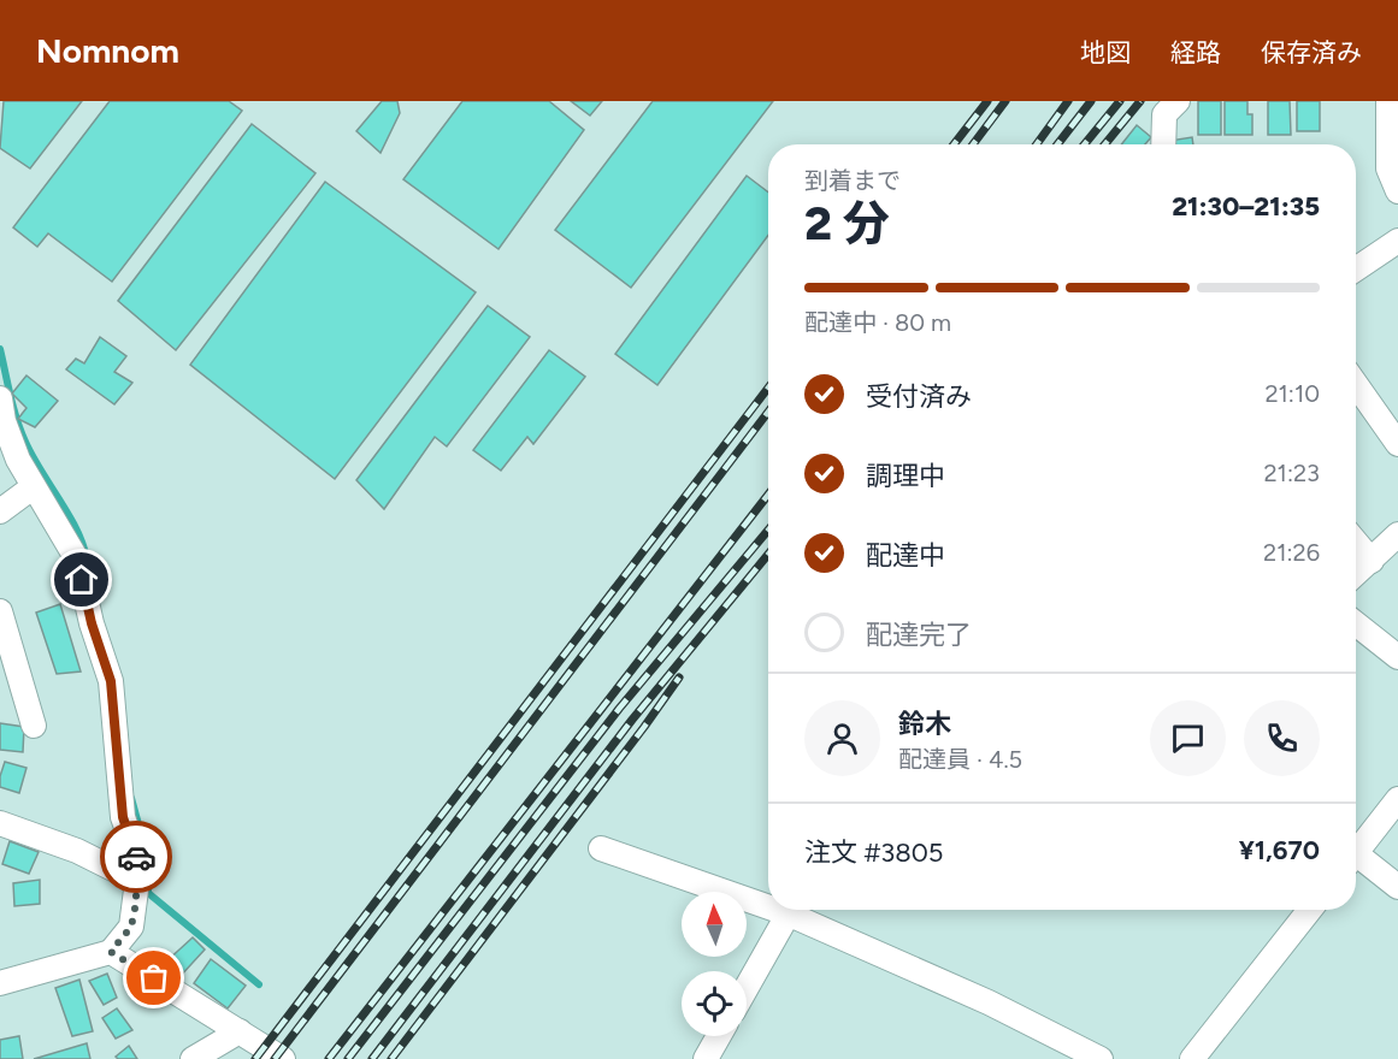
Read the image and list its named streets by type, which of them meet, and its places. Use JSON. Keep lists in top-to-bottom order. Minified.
{"north":"top","page":{"header":"Nomnom","nav":["地図","経路","保存済み"],"heading":["2 分","到着まで","21:30–21:35"],"panel":["鈴木","配達員 · 4.5","注文 #3805","¥1,670"],"bar":"配達中 · 80 m","list":[["受付済み","21:10"],["調理中","21:23"],["配達中","21:26"],"配達完了"]}}
